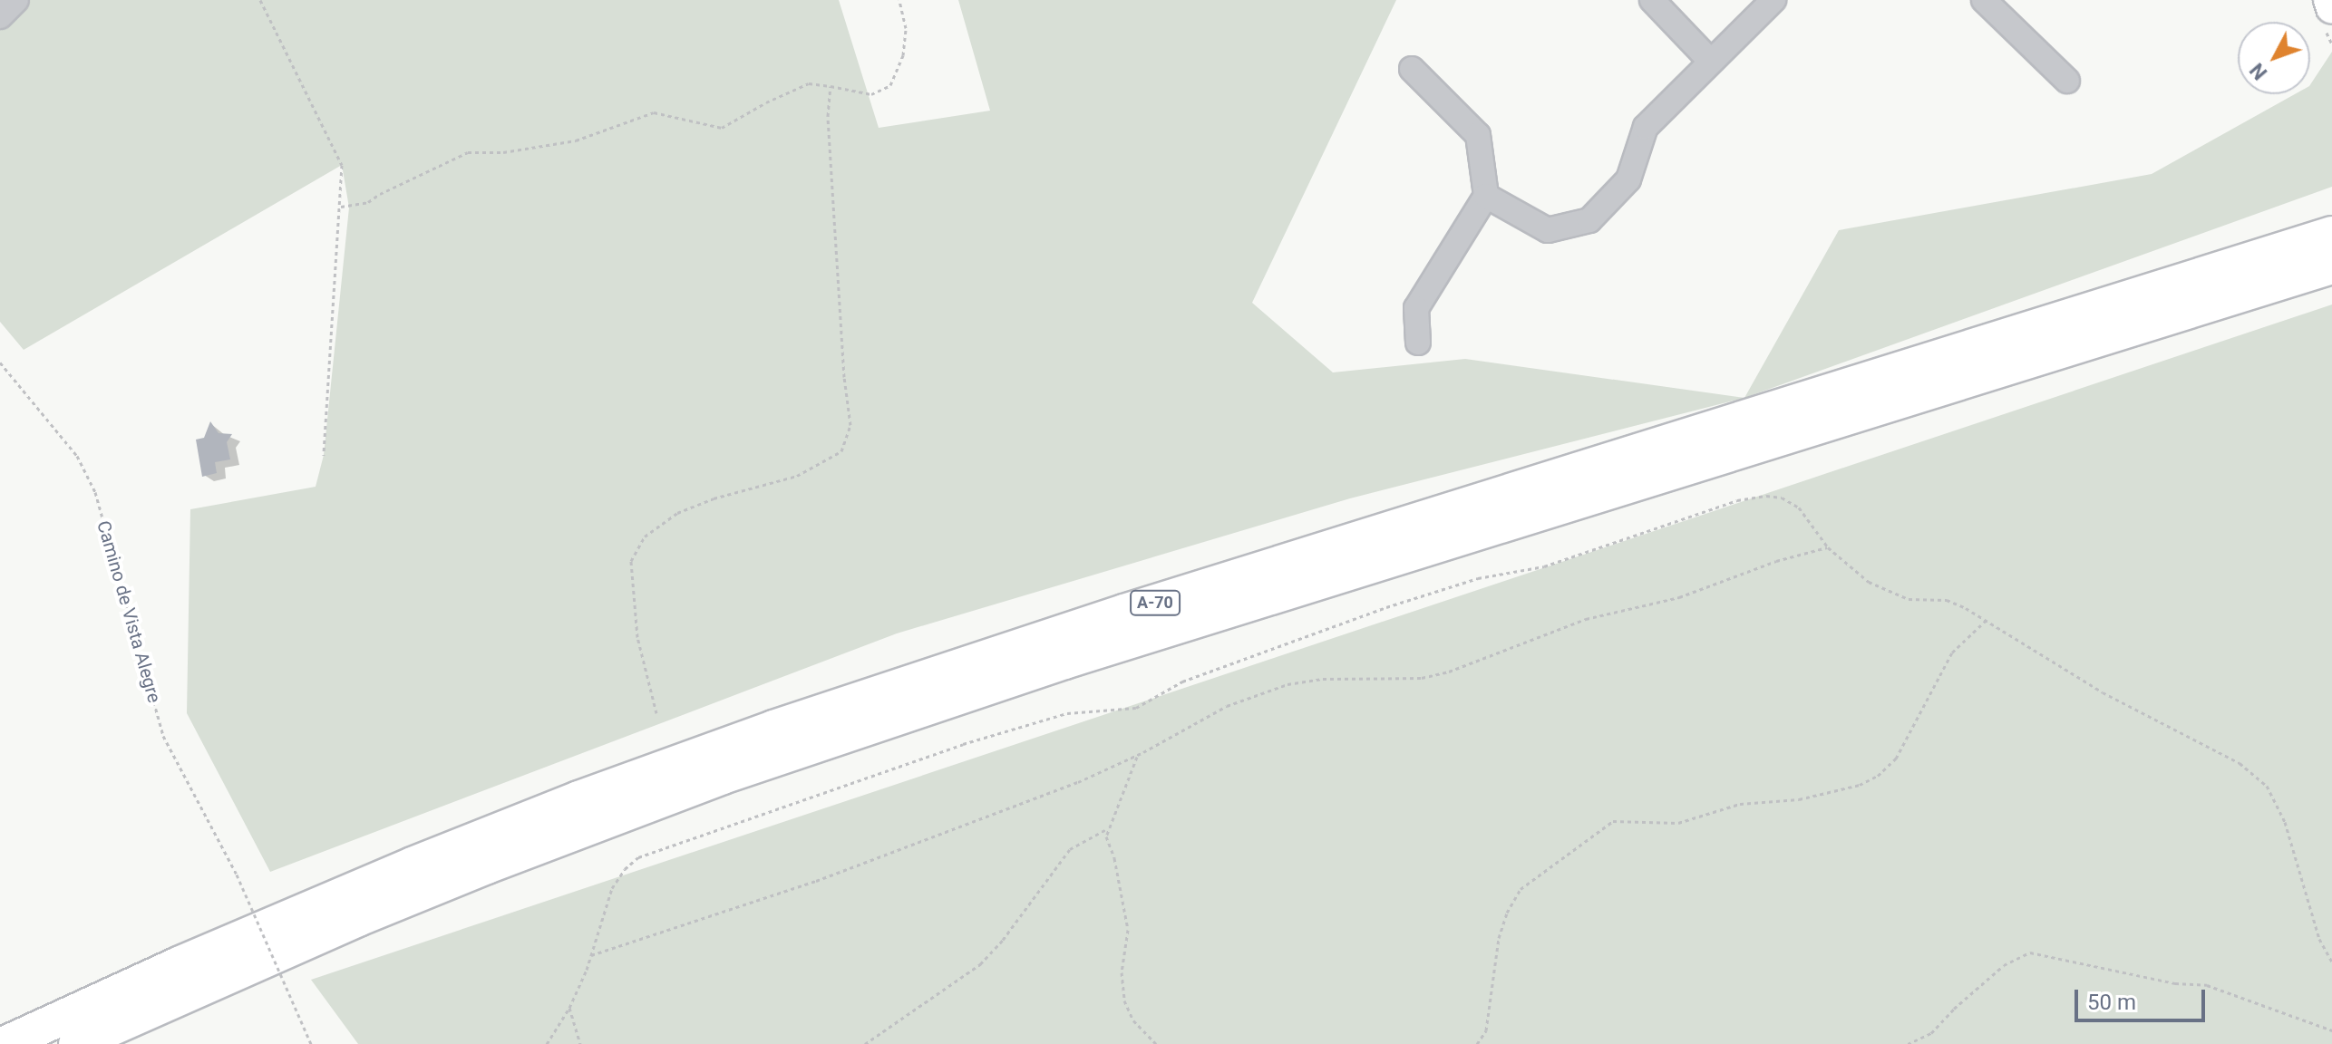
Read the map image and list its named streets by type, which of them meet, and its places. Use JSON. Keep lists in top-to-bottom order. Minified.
{"streets":{"highway":["A-70"],"path":["Camino de Vista Alegre"]},"scale_bar":"50 m","north":"bottom left"}
